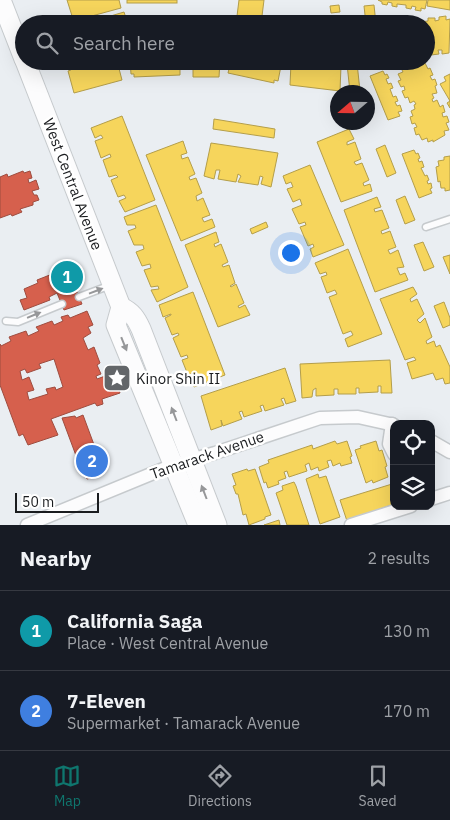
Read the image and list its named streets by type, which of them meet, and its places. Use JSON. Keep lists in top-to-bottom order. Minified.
{"streets":{"main road":["West Central Avenue"],"street":["Tamarack Avenue"]},"crossings":[["West Central Avenue","Tamarack Avenue"]],"places":{"place":["Kinor Shin II"]},"scale_bar":"50 m","north":"left","page":{"search":"Search here","pins":["1","2"],"scale":"50 m","heading":["Nearby","2 results"],"list":[{"mark":"1","name":"California Saga","note":"Place · West Central Avenue","value":"130 m"},{"mark":"2","name":"7-Eleven","note":"Supermarket · Tamarack Avenue","value":"170 m"}],"nav":["Map","Directions","Saved"]}}
